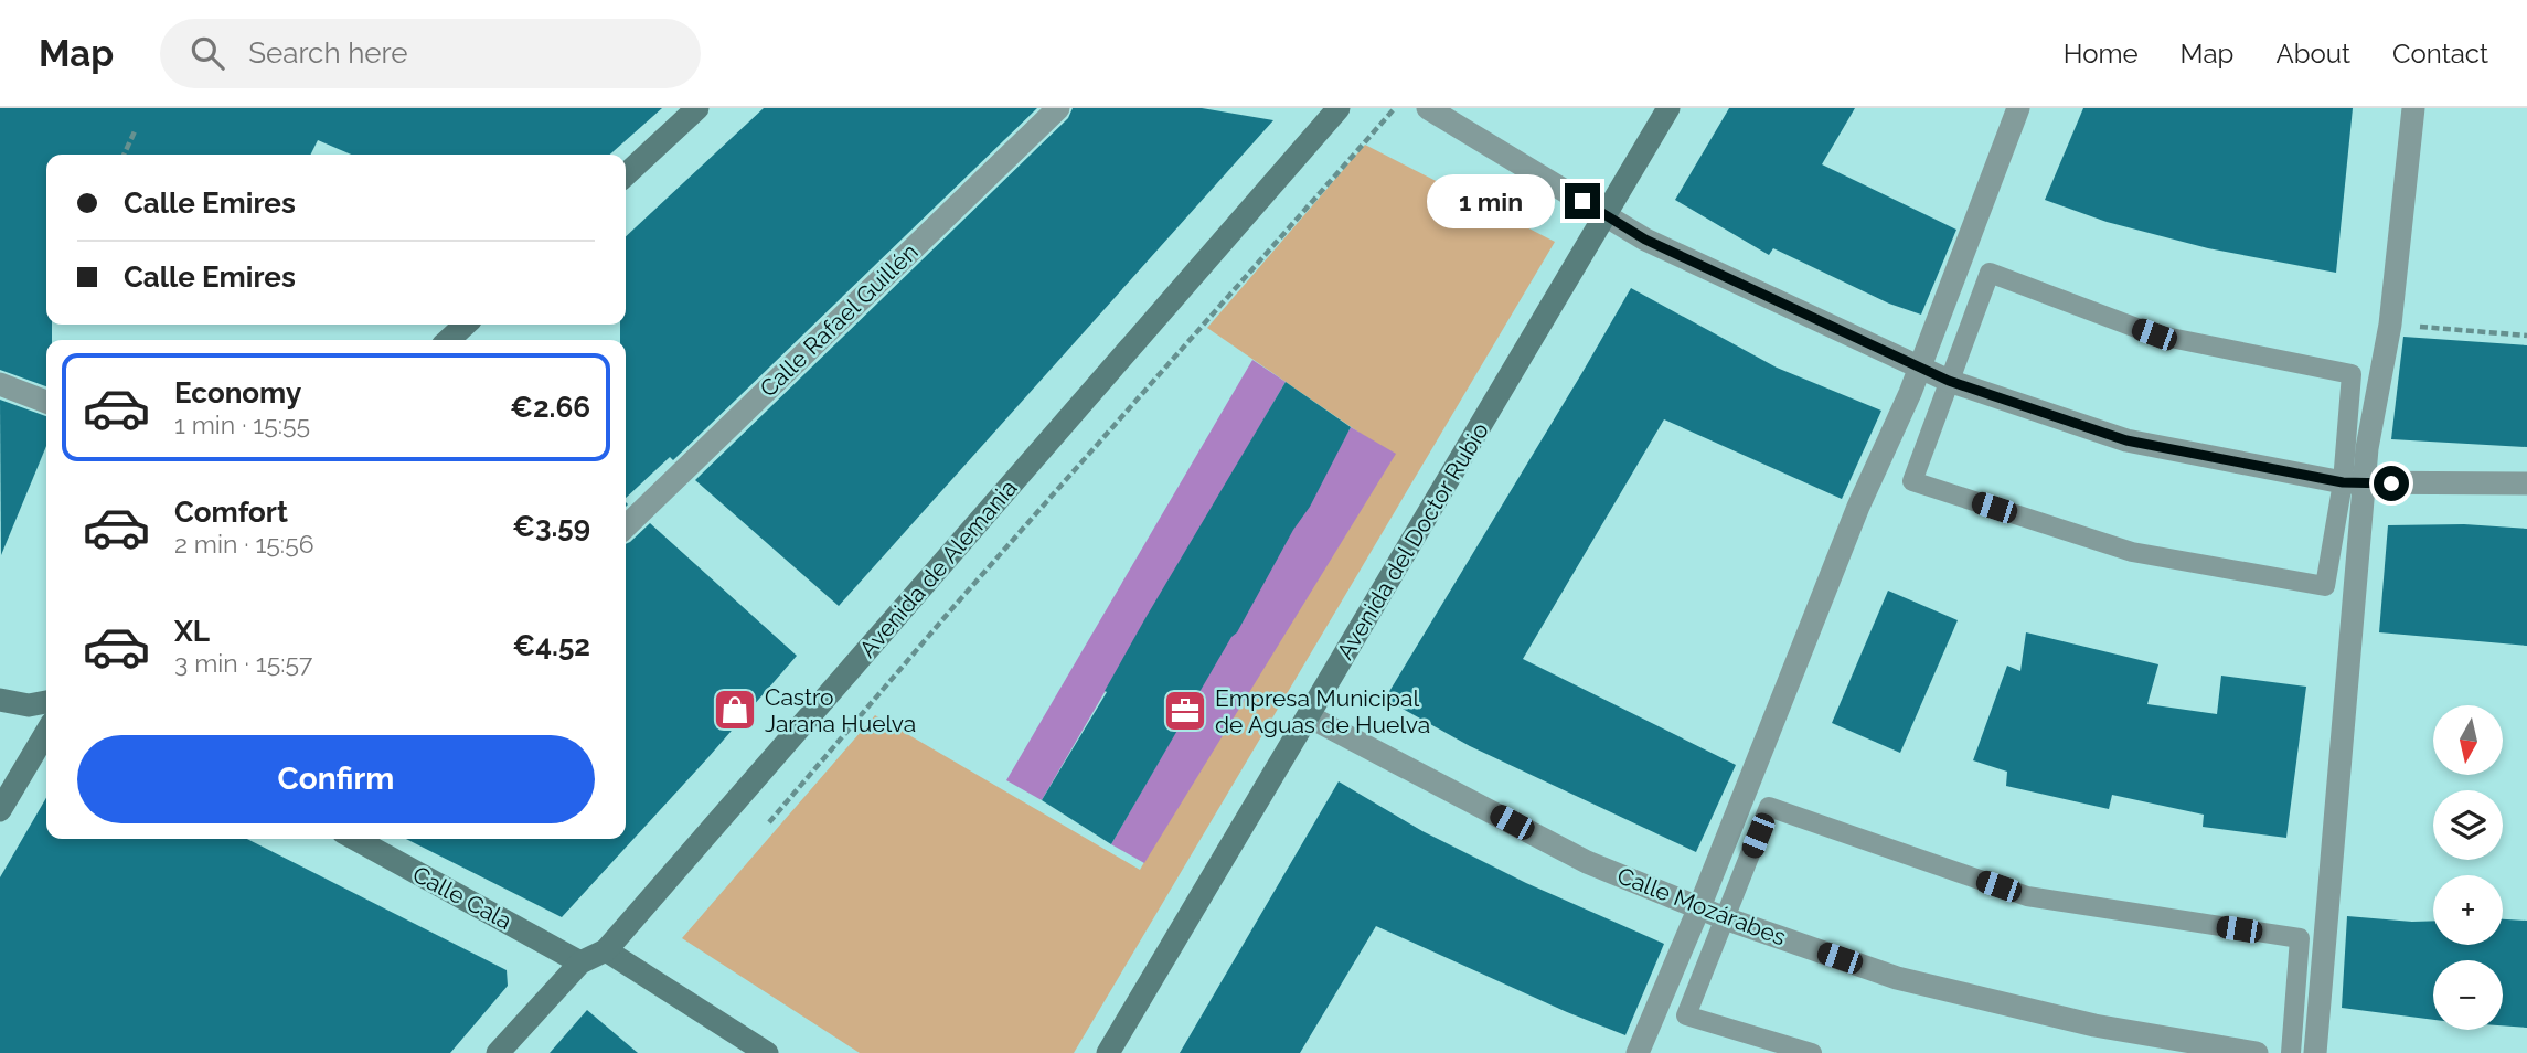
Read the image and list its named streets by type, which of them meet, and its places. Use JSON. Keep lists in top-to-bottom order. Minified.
{"streets":{"main road":["Avenida del Doctor Rubio","Avenida de Alemania","Calle Cala"],"street":["Calle Rafael Guillén","Calle Mozárabes"]},"crossings":[["Avenida del Doctor Rubio","Calle Mozárabes"],["Avenida de Alemania","Calle Cala"]],"places":{"shop":["Castro Jarana Huelva"],"office":["Empresa Municipal de Aguas de Huelva"]},"north":"bottom","page":{"header":"Map","search":"Search here","nav":["Home","Map","About","Contact"],"banner":["Calle Emires","Calle Emires"],"bubble":"1 min","list":[{"name":"Economy","note":"1 min · 15:55","value":"€2.66"},{"name":"Comfort","note":"2 min · 15:56","value":"€3.59"},{"name":"XL","note":"3 min · 15:57","value":"€4.52"}],"map_buttons":["+","−"],"buttons":"Confirm"}}
